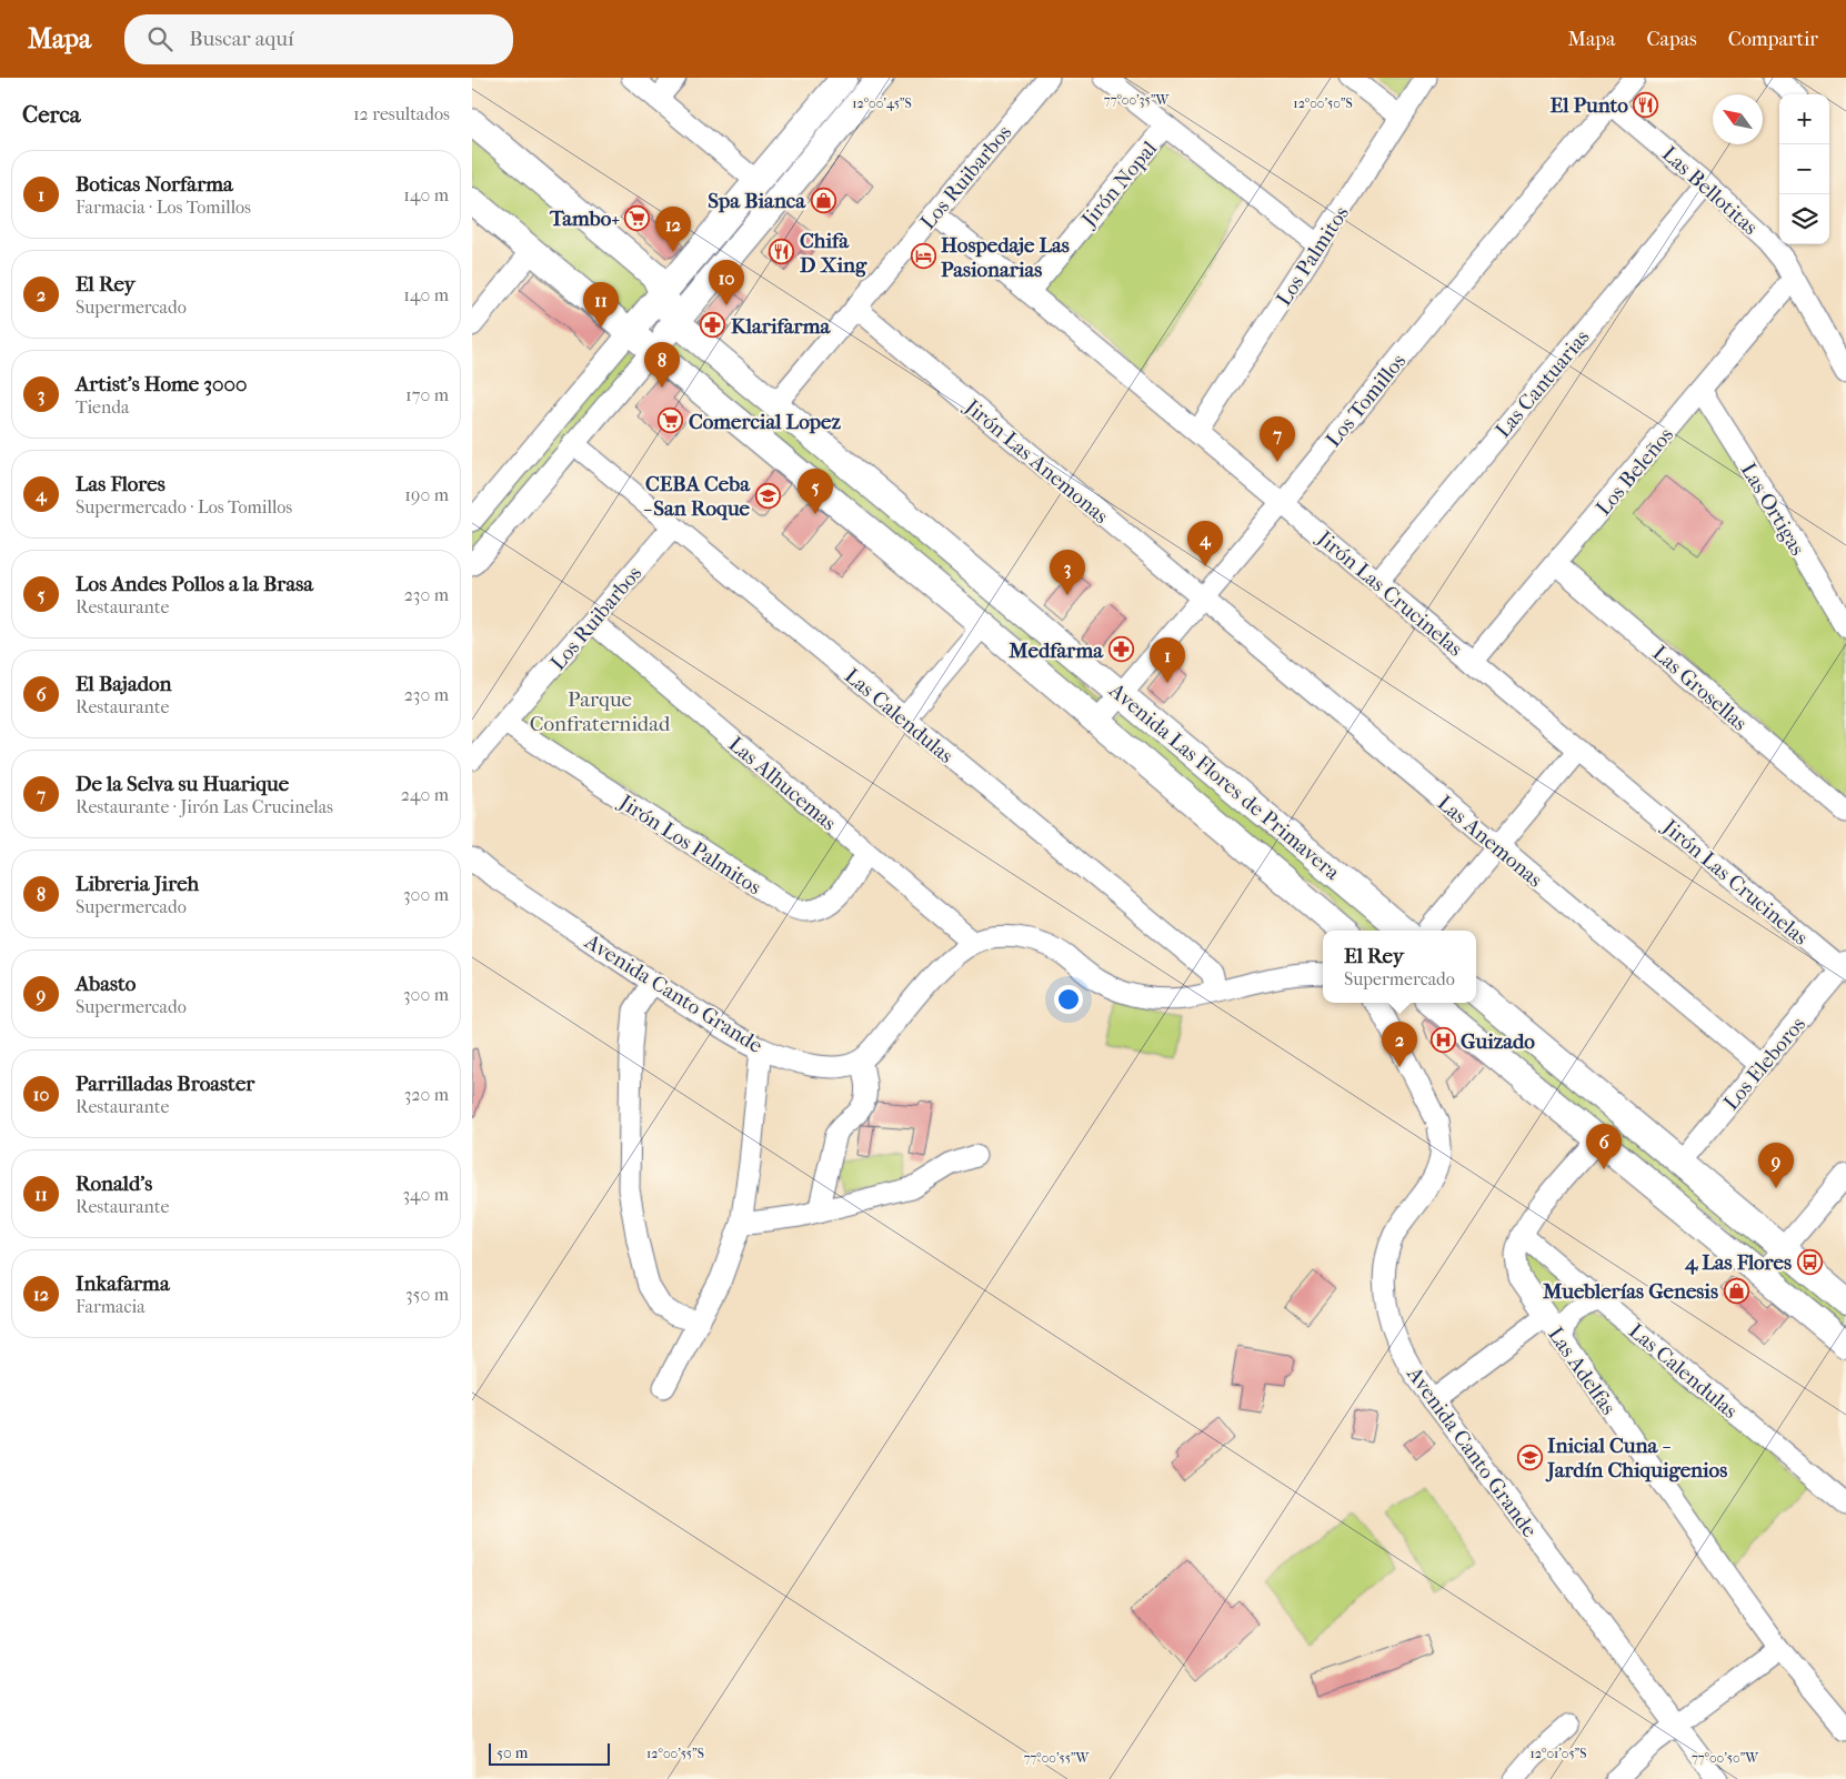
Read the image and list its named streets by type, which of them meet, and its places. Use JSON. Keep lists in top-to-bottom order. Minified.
{"streets":{"main road":["Avenida Las Flores de Primavera"],"street":["Los Ruibarbos","Jirón Nopal","Las Bellotitas","Los Palmitos","Las Cantuarias","Los Tomillos","Jirón Las Anemonas","Los Beleños","Las Ortigas","Jirón Las Crucinelas","Las Grosellas","Las Calendulas","Las Alhucemas","Las Anemonas","Jirón Los Palmitos","Avenida Canto Grande","Los Eleboros","Las Adelfas"]},"crossings":[["Los Ruibarbos","Jirón Las Anemonas"],["Los Ruibarbos","Jirón Las Crucinelas"],["Los Ruibarbos","Las Calendulas"],["Los Ruibarbos","Avenida Las Flores de Primavera"],["Los Ruibarbos","Las Alhucemas"],["Los Ruibarbos","Jirón Los Palmitos"],["Jirón Nopal","Jirón Las Crucinelas"],["Las Bellotitas","Las Cantuarias"],["Las Bellotitas","Los Tomillos"],["Las Bellotitas","Los Beleños"],["Los Palmitos","Jirón Las Crucinelas"],["Las Cantuarias","Jirón Las Crucinelas"],["Los Tomillos","Jirón Las Anemonas"],["Los Tomillos","Jirón Las Crucinelas"],["Los Tomillos","Avenida Las Flores de Primavera"],["Jirón Las Anemonas","Las Anemonas"],["Los Beleños","Las Ortigas"],["Los Beleños","Jirón Las Crucinelas"],["Los Beleños","Las Grosellas"],["Jirón Las Crucinelas","Los Eleboros"],["Las Calendulas","Avenida Canto Grande"],["Las Calendulas","Las Adelfas"],["Las Alhucemas","Jirón Los Palmitos"],["Las Alhucemas","Avenida Canto Grande"],["Las Anemonas","Los Eleboros"]],"parks":["Parque Confraternidad"],"places":{"restaurant":["El Punto","Chifa D Xing"],"shop":["Spa Bianca","Mueblerías Genesis"],"supermarket":["Tambo+","Comercial Lopez"],"hotel":["Hospedaje Las Pasionarias"],"pharmacy":["Klarifarma","Medfarma"],"school or university":["CEBA Ceba - San Roque","Inicial Cuna - Jardín Chiquigenios"],"hospital":["Guizado"],"bus stop":["4 Las Flores"]},"scale_bar":"50 m","north":"top left","page":{"header":"Mapa","search":"Buscar aquí","nav":["Mapa","Capas","Compartir"],"heading":["Cerca","12 resultados"],"map_buttons":["+","−"],"list":[{"mark":"1","name":"Boticas Norfarma","note":"Farmacia · Los Tomillos","value":"140 m"},{"mark":"2","name":"El Rey","note":"Supermercado","value":"140 m"},{"mark":"3","name":"Artist's Home 3000","note":"Tienda","value":"170 m"},{"mark":"4","name":"Las Flores","note":"Supermercado · Los Tomillos","value":"190 m"},{"mark":"5","name":"Los Andes Pollos a la Brasa","note":"Restaurante","value":"230 m"},{"mark":"6","name":"El Bajadon","note":"Restaurante","value":"230 m"},{"mark":"7","name":"De la Selva su Huarique","note":"Restaurante · Jirón Las Crucinelas","value":"240 m"},{"mark":"8","name":"Libreria Jireh","note":"Supermercado","value":"300 m"},{"mark":"9","name":"Abasto","note":"Supermercado","value":"300 m"},{"mark":"10","name":"Parrilladas Broaster","note":"Restaurante","value":"320 m"},{"mark":"11","name":"Ronald's","note":"Restaurante","value":"340 m"},{"mark":"12","name":"Inkafarma","note":"Farmacia","value":"350 m"}],"pins":["12","10","11","8","7","5","4","3","1","2","6","9"],"popup":["El Rey","Supermercado"],"scale":"50 m"},"coordinates":["77°00'35\"W","12°00'45\"S","12°00'50\"S","12°00'55\"S","12°01'05\"S","77°00'55\"W","77°00'50\"W"]}
